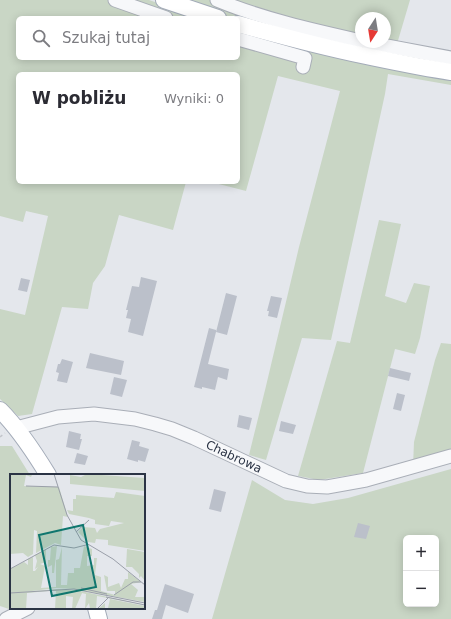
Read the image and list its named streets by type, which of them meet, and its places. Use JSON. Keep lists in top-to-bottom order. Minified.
{"streets":{"street":["Chabrowa"]},"north":"bottom","page":{"search":"Szukaj tutaj","heading":["W pobliżu","Wyniki: 0"],"map_buttons":["+","−"]}}
